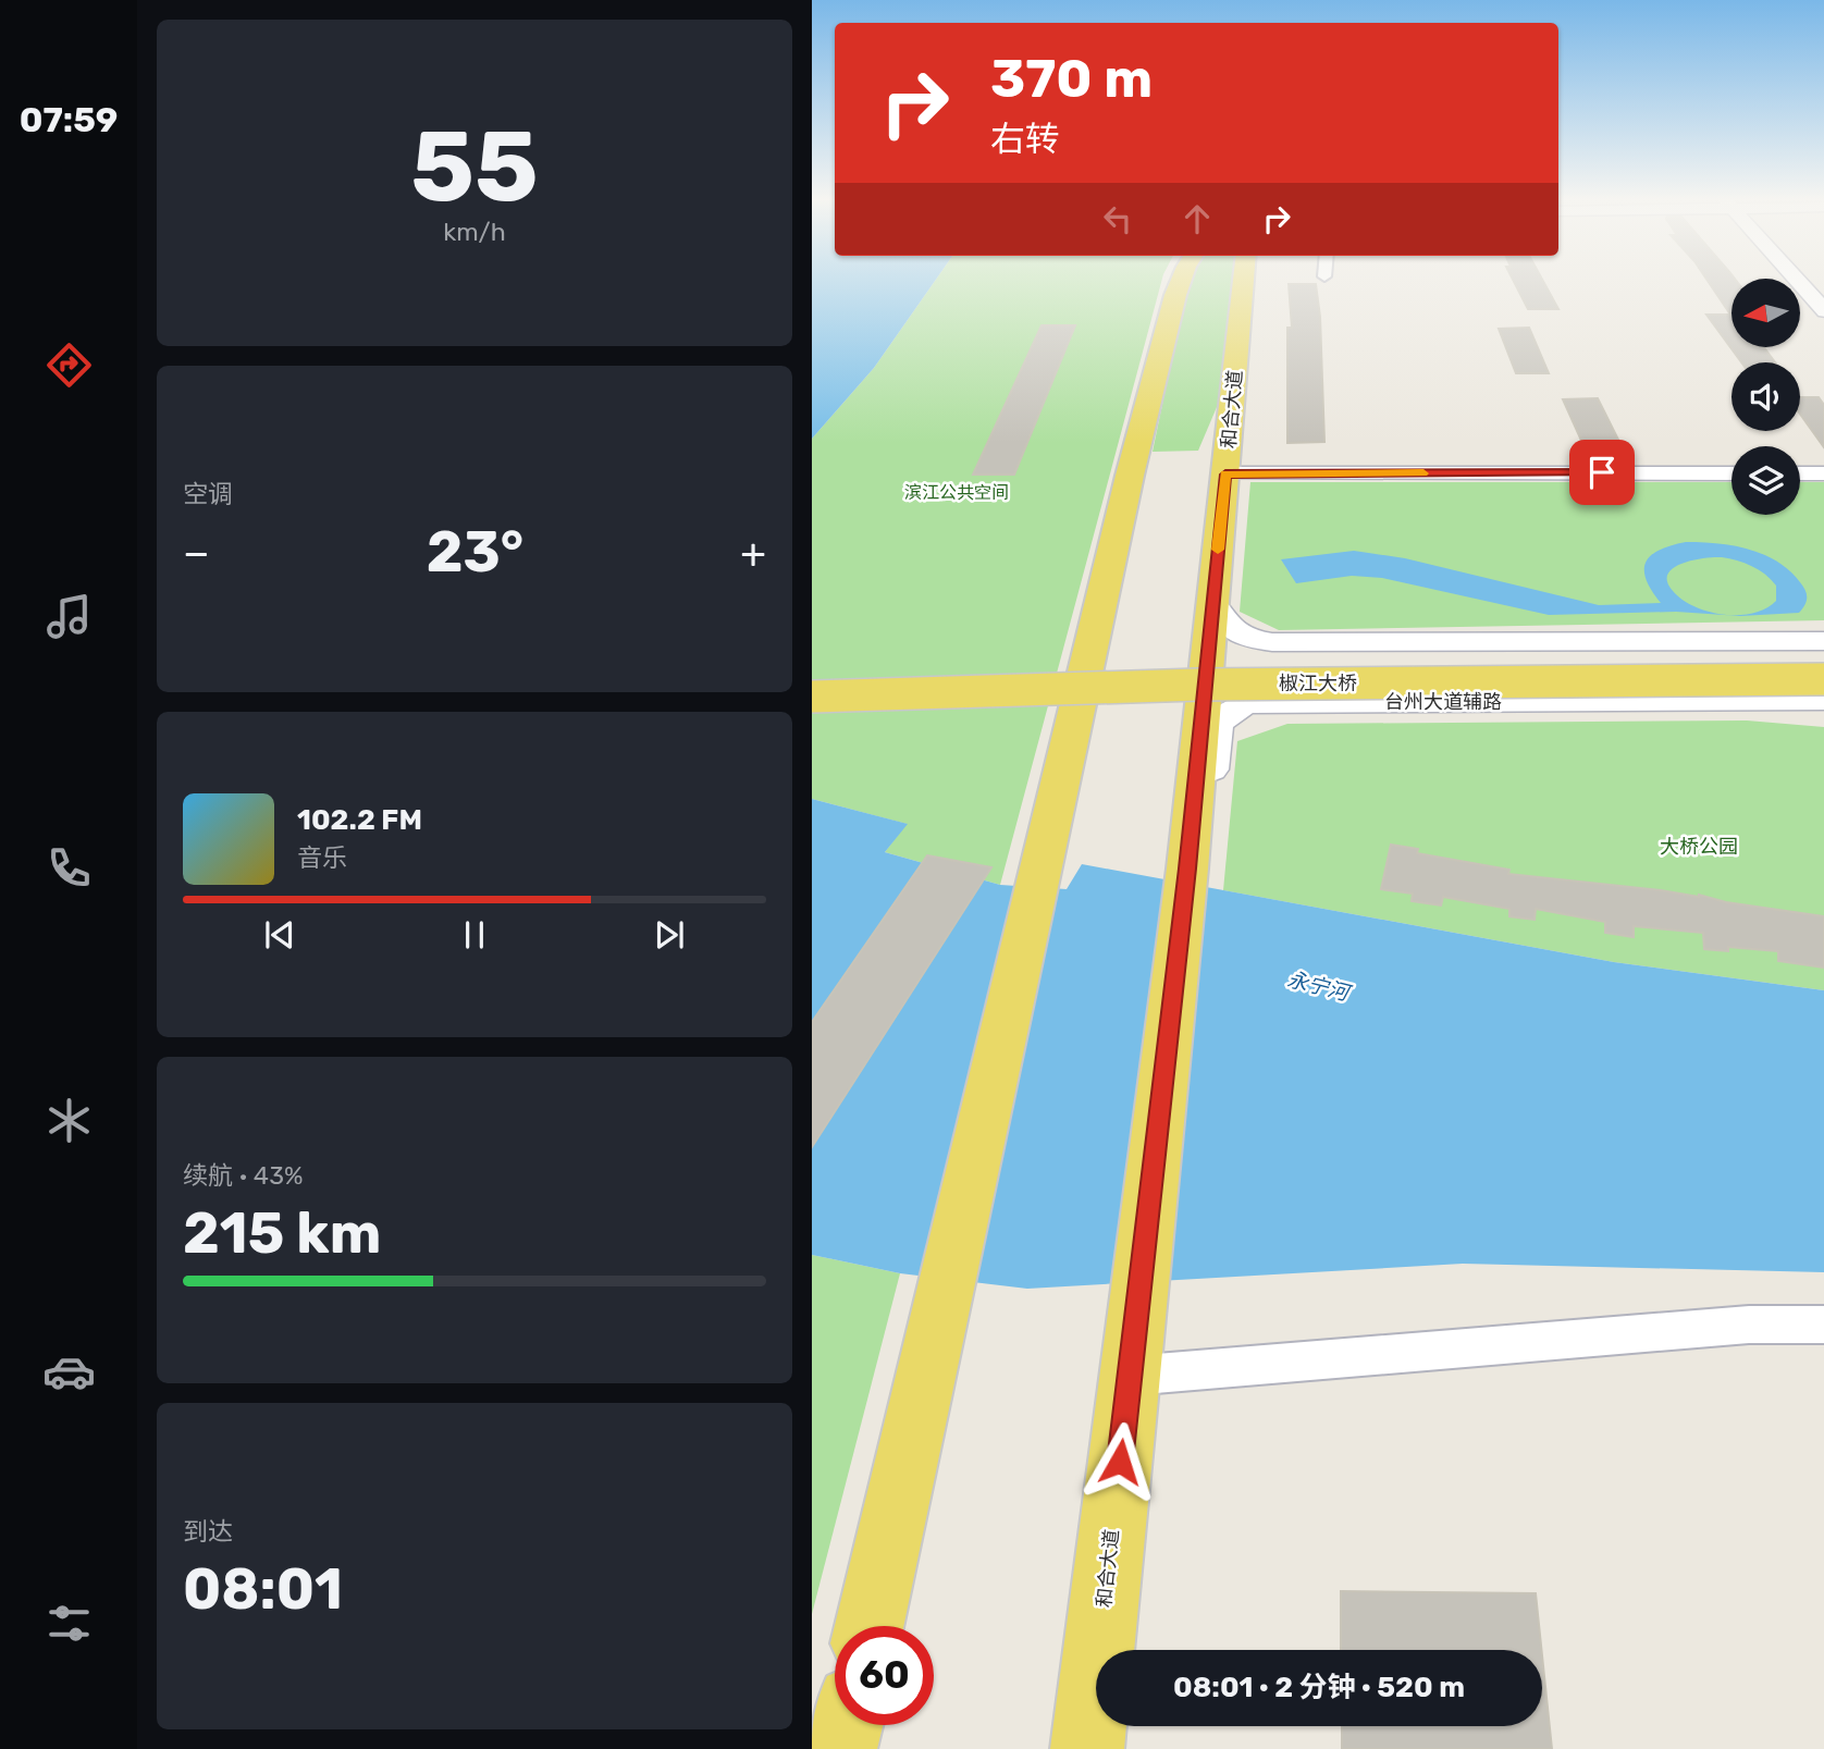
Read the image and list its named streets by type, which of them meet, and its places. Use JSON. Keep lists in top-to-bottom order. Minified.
{"streets":{"main road":["和合大道","椒江大桥","台州大道辅路"]},"crossings":[["和合大道","台州大道辅路"]],"water":["永宁河"],"parks":["滨江公共空间","大桥公园"],"north":"left","page":{"tabs":"07:59","tile":[["55","km/h"],"空调",["续航 · 43%","215 km"],["到达","08:01"]],"turn":["370 m","右转"],"heat":["−","23°","+"],"song":["102.2 FM","音乐"],"limit":"60","trip":"08:01 · 2 分钟 · 520 m"}}
